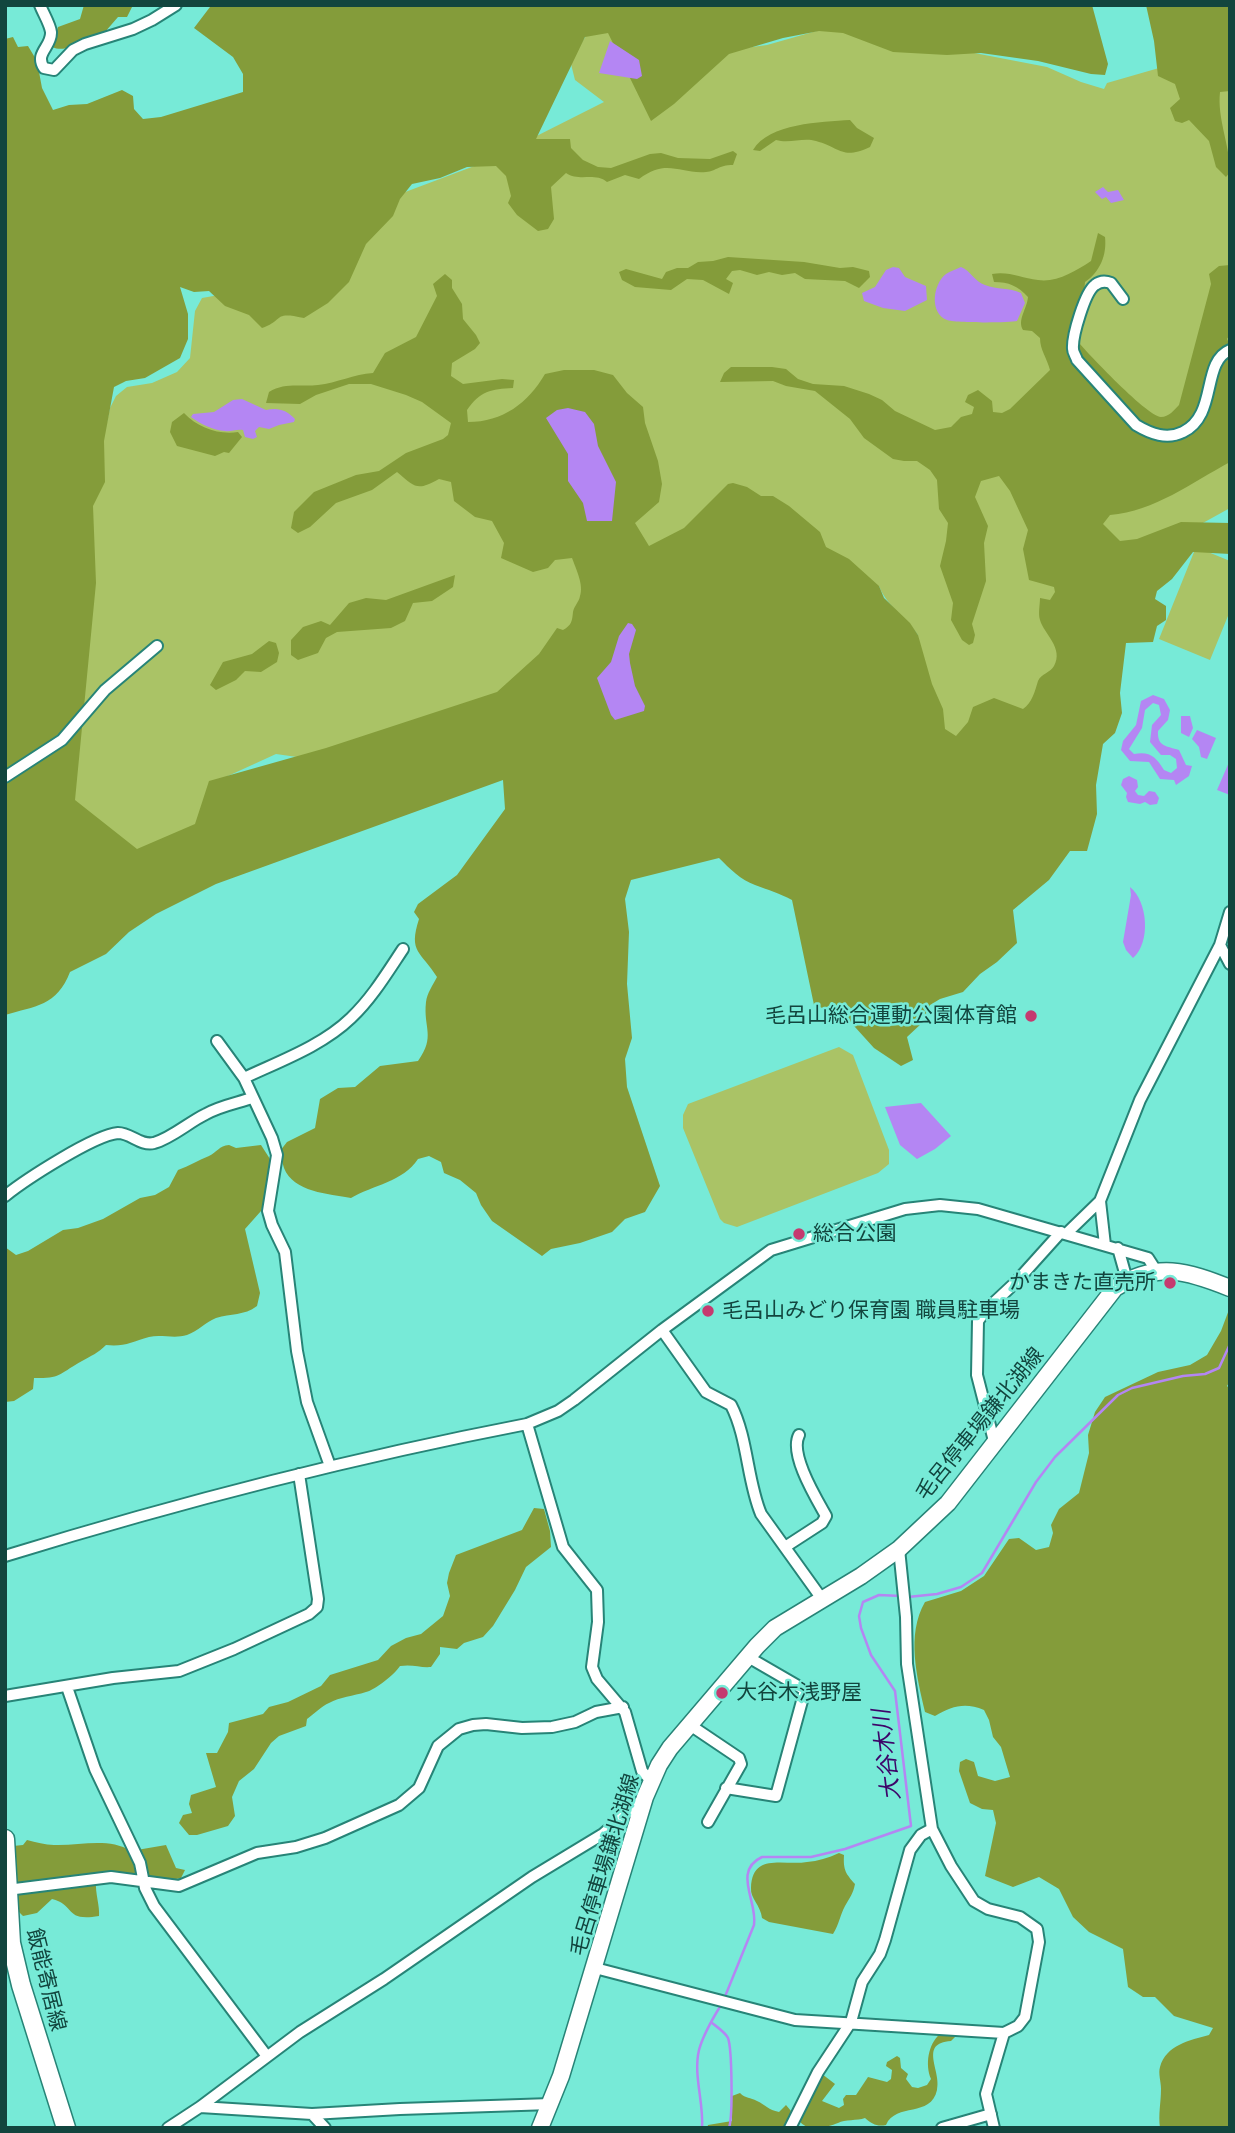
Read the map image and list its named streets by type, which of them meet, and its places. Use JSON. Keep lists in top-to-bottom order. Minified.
{"streets":{"main road":["毛呂停車場鎌北湖線","飯能寄居線"]},"water":["大谷木川"],"places":["毛呂山総合運動公園体育館","総合公園","かまきた直売所","毛呂山みどり保育園 職員駐車場","大谷木浅野屋"]}
